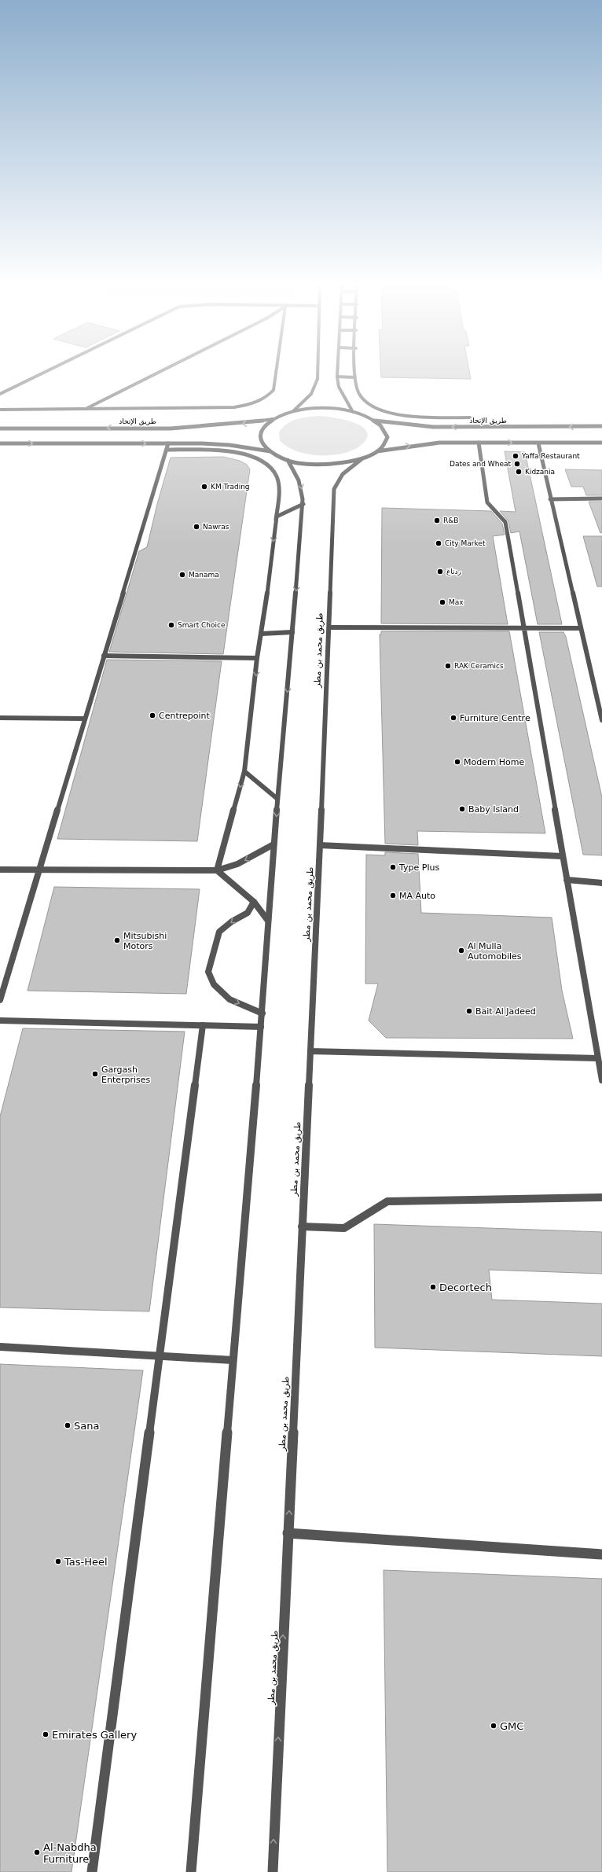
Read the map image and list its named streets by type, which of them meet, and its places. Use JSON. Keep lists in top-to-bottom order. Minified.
{"streets":{"street":["طريق اﻹتحاد","طريق محمد بن مطر"]},"one_way":["طريق محمد بن مطر"],"places":["Yaffa Restaurant","Dates and Wheat","Kidzania","KM Trading","R&B","Nawras","City Market","ردتاغ","Manama","Max","Smart Choice","RAK Ceramics","Centrepoint","Furniture Centre","Modern Home","Baby Island","Type Plus","MA Auto","Mitsubishi Motors","Al Mulla Automobiles","Bait Al Jadeed","Gargash Enterprises","Decortech","Sana","Tas-Heel","GMC","Emirates Gallery","Al-Nabdha Furniture"]}
